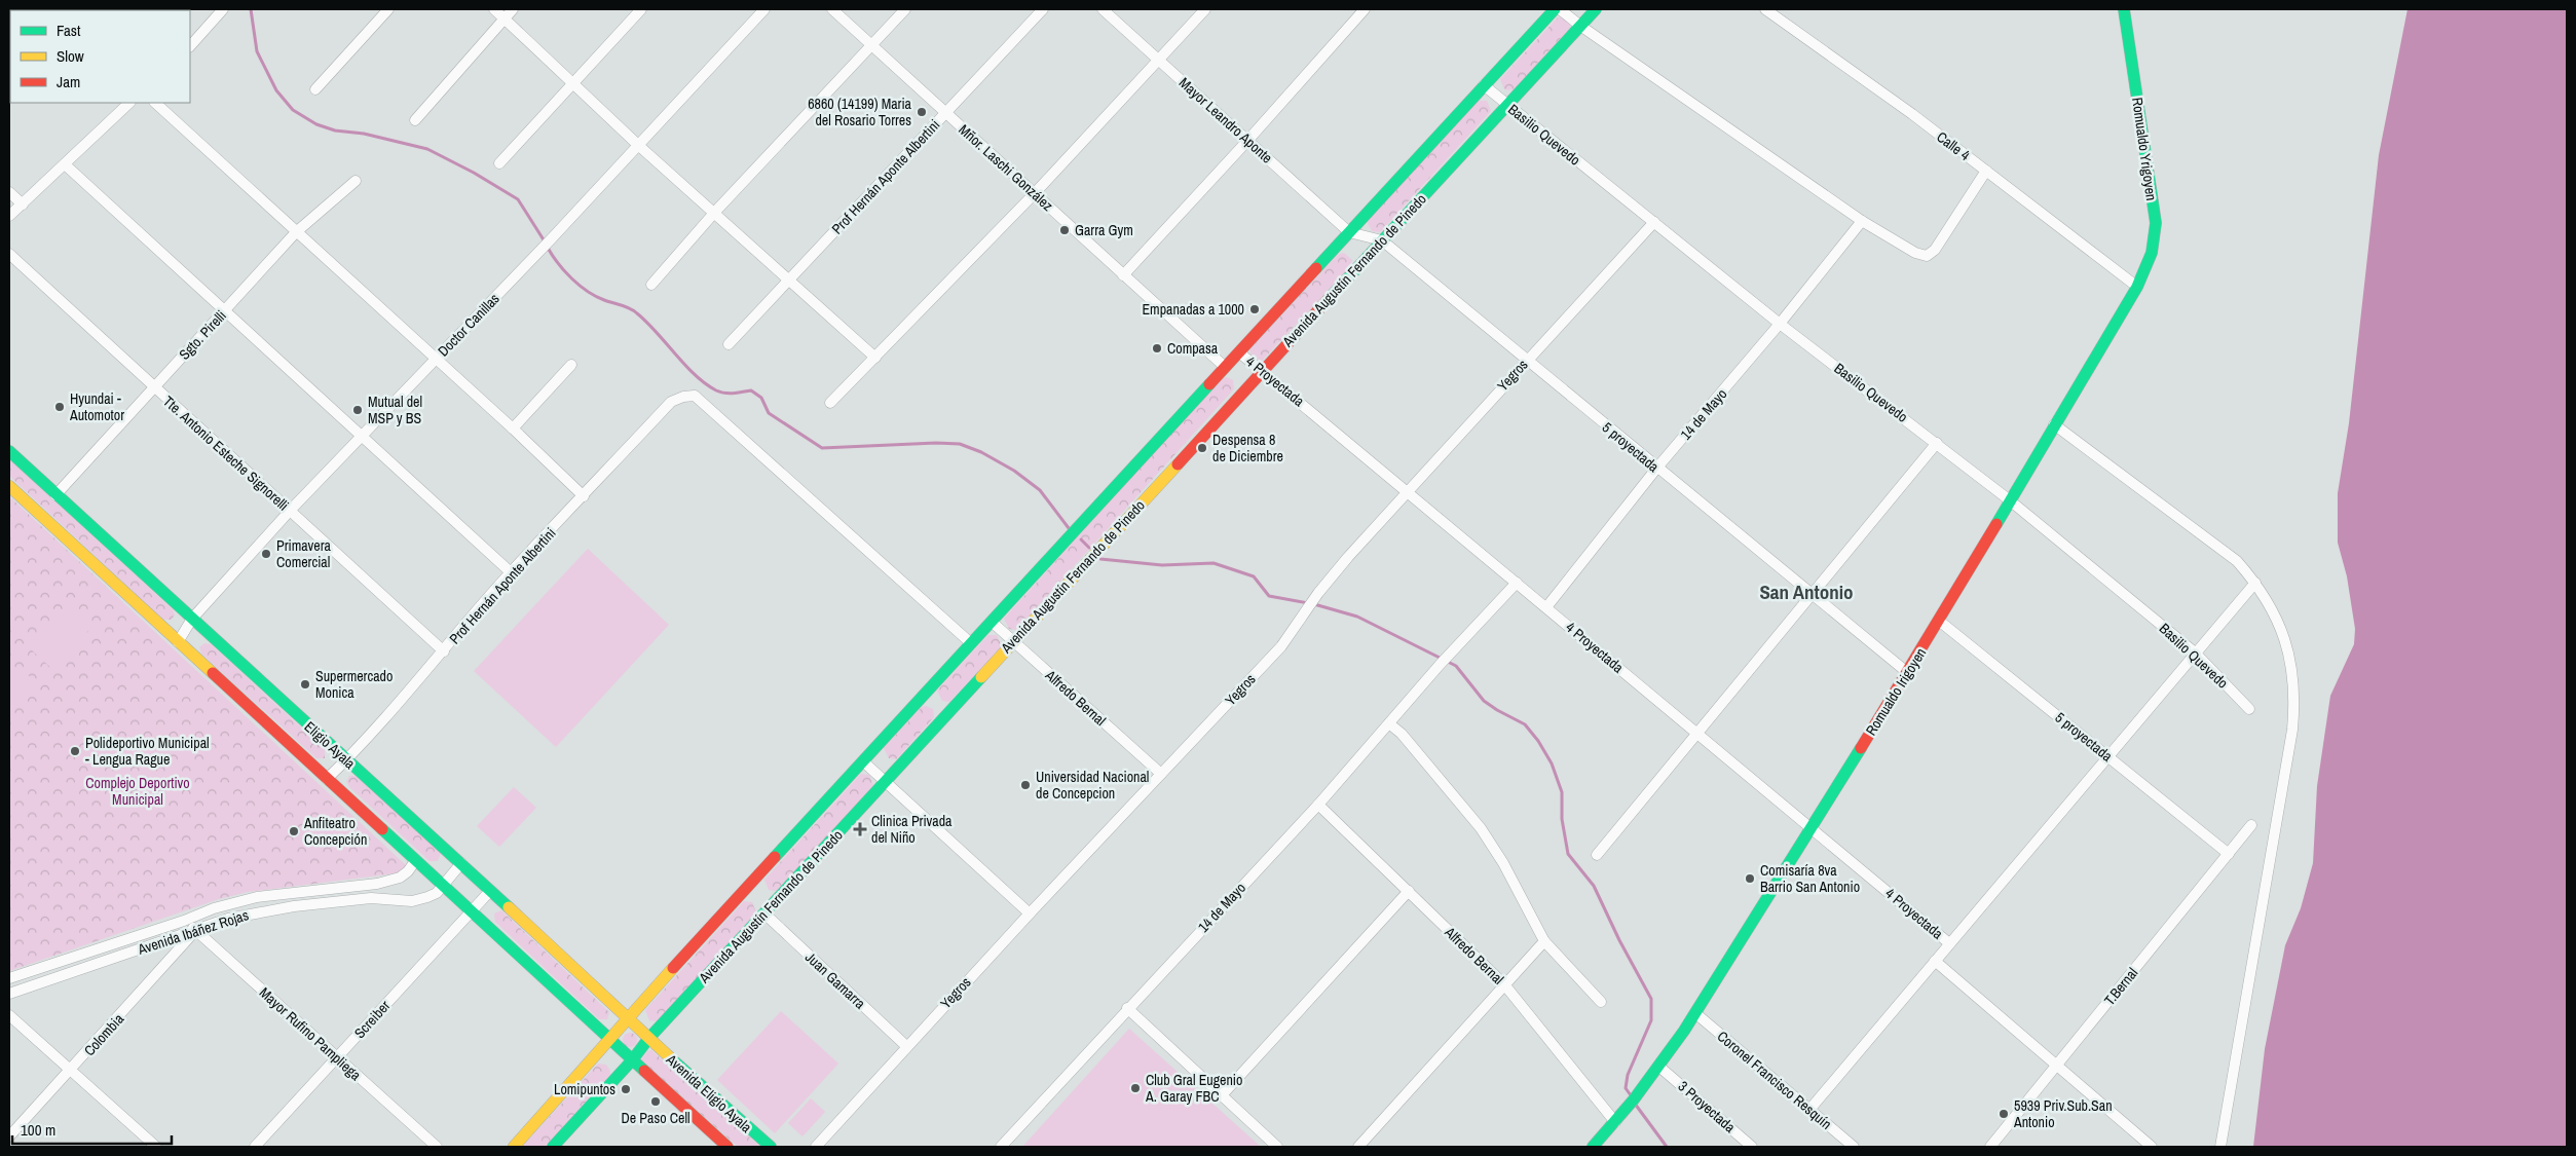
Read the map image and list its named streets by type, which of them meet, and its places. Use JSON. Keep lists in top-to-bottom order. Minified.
{"streets":{"street":["Mayor Leandro Aponte","Basilio Quevedo","Calle 4","Romualdo Yrigoyen","Mñor. Laschi González","Prof Hernán Aponte Albertini","Avenida Augustín Fernando de Pinedo","Doctor Canillas","Sgto. Pirelli","Yegros","4 Proyectada","14 de Mayo","5 proyectada","Tte. Antonio Esteche Signorelli","Romualdo Irigoyen","Alfredo Bernal","Eligio Ayala","Avenida Ibáñez Rojas","Juan Gamarra","T.Bernal","Screiber","Mayor Rufino Pampliega","Colombia","Coronel Francisco Resquín","Avenida Eligio Ayala","3 Proyectada"]},"crossings":[["Mayor Leandro Aponte","Avenida Augustín Fernando de Pinedo"],["Mayor Leandro Aponte","5 proyectada"],["Basilio Quevedo","Avenida Augustín Fernando de Pinedo"],["Basilio Quevedo","Yegros"],["Basilio Quevedo","14 de Mayo"],["Basilio Quevedo","Romualdo Irigoyen"],["Calle 4","Romualdo Yrigoyen"],["Calle 4","Romualdo Irigoyen"],["Romualdo Yrigoyen","Romualdo Irigoyen"],["Mñor. Laschi González","Prof Hernán Aponte Albertini"],["Mñor. Laschi González","Avenida Augustín Fernando de Pinedo"],["Prof Hernán Aponte Albertini","Avenida Augustín Fernando de Pinedo"],["Prof Hernán Aponte Albertini","Tte. Antonio Esteche Signorelli"],["Prof Hernán Aponte Albertini","Eligio Ayala"],["Avenida Augustín Fernando de Pinedo","4 Proyectada"],["Avenida Augustín Fernando de Pinedo","5 proyectada"],["Avenida Augustín Fernando de Pinedo","Alfredo Bernal"],["Avenida Augustín Fernando de Pinedo","Eligio Ayala"],["Avenida Augustín Fernando de Pinedo","Juan Gamarra"],["Avenida Augustín Fernando de Pinedo","Avenida Eligio Ayala"],["Doctor Canillas","Tte. Antonio Esteche Signorelli"],["Doctor Canillas","Eligio Ayala"],["Sgto. Pirelli","Tte. Antonio Esteche Signorelli"],["Sgto. Pirelli","Eligio Ayala"],["Yegros","4 Proyectada"],["Yegros","5 proyectada"],["Yegros","Alfredo Bernal"],["Yegros","Juan Gamarra"],["4 Proyectada","14 de Mayo"],["4 Proyectada","Romualdo Irigoyen"],["4 Proyectada","T.Bernal"],["14 de Mayo","5 proyectada"],["14 de Mayo","Alfredo Bernal"],["5 proyectada","Romualdo Irigoyen"],["5 proyectada","T.Bernal"],["Romualdo Irigoyen","Alfredo Bernal"],["Romualdo Irigoyen","Coronel Francisco Resquín"],["Romualdo Irigoyen","3 Proyectada"],["Eligio Ayala","Avenida Ibáñez Rojas"],["Eligio Ayala","Screiber"],["Eligio Ayala","Avenida Eligio Ayala"],["Avenida Ibáñez Rojas","Mayor Rufino Pampliega"],["Avenida Ibáñez Rojas","Colombia"],["Screiber","Mayor Rufino Pampliega"],["Mayor Rufino Pampliega","Colombia"]],"districts":["San Antonio"],"parks":["Complejo Deportivo Municipal"],"places":{"other":["6860 (14199) Maria del Rosario Torres","Garra Gym","Empanadas a 1000","Compasa","Hyundai - Automotor","Mutual del MSP y BS","Despensa 8 de Diciembre","Primavera Comercial","Supermercado Monica","Polideportivo Municipal - Lengua Rague","Universidad Nacional de Concepcion","Anfiteatro Concepción","Comisaría 8va Barrio San Antonio","Club Gral Eugenio A. Garay FBC","Lomipuntos","De Paso Cell","5939 Priv.Sub.San Antonio"],"health":["Clinica Privada del Niño"]},"legend":["Fast","Slow","Jam"],"scale_bar":"100 m"}
